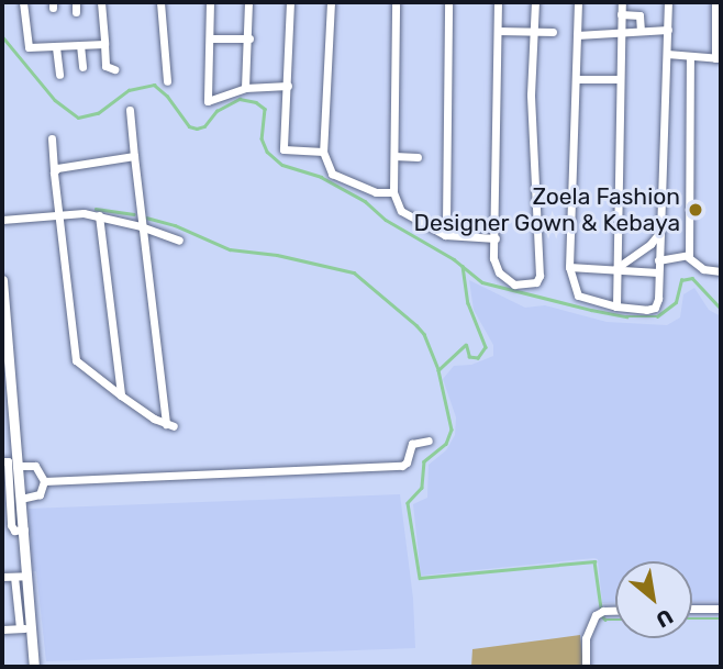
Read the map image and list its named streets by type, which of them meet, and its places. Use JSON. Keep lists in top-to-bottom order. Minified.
{"places":["Zoela Fashion Designer Gown & Kebaya"],"north":"bottom right"}
